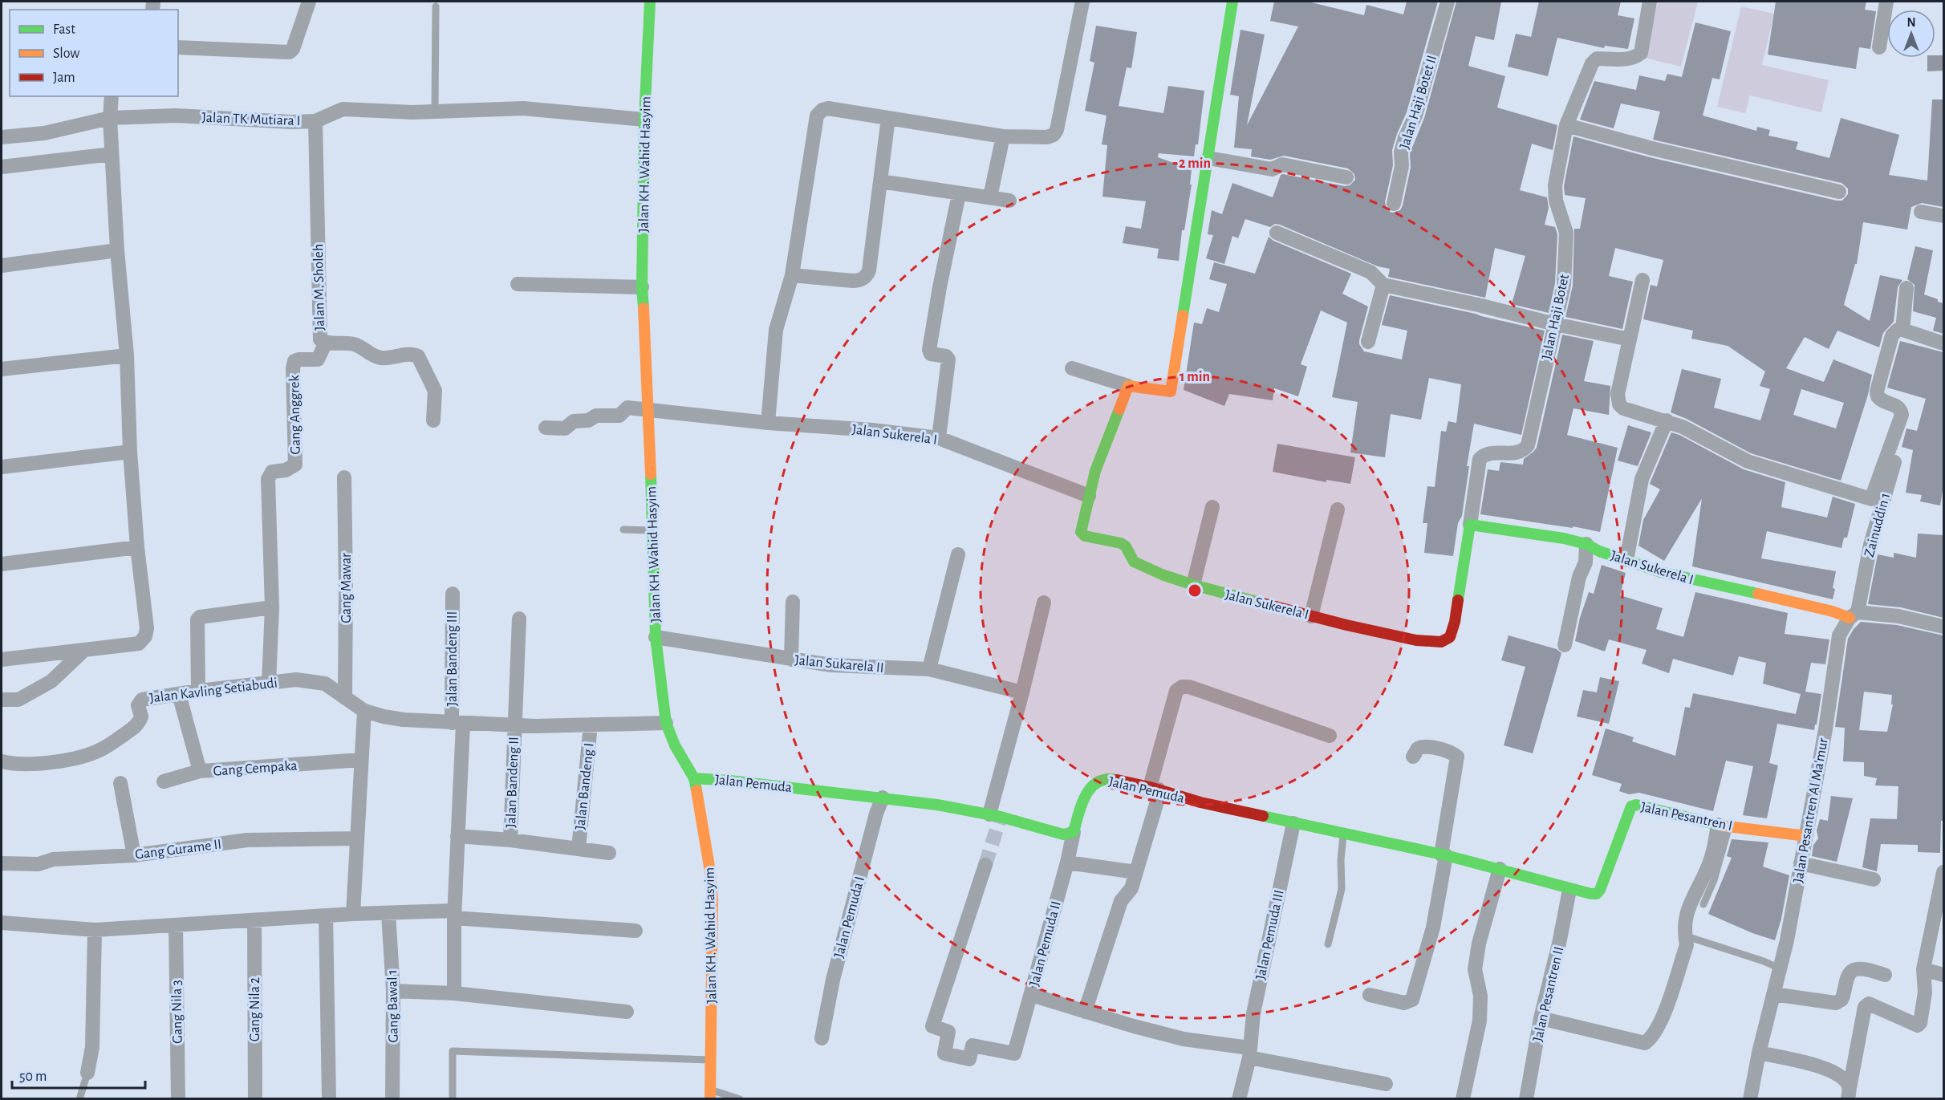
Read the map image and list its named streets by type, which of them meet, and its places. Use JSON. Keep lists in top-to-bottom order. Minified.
{"streets":{"street":["Jalan Haji Botet II","Jalan TK Mutiara I","Jalan KH. Wahid Hasyim","Jalan M. Sholeh","Jalan Haji Botet","Gang Anggrek","Jalan Sukerela I","Zainuddin 1","Gang Mawar","Jalan Bandeng III","Jalan Sukarela II","Jalan Kavling Setiabudi","Gang Cempaka","Jalan Bandeng II","Jalan Pemuda","Jalan Bandeng I","Jalan Pesantren Al Ma'mur","Jalan Pesantren I","Gang Gurame II","Jalan Pemuda I","Jalan Pemuda III","Jalan Pemuda II","Jalan Pesantren II","Gang Bawal 1","Gang Nila 2","Gang Nila 3"]},"crossings":[["Jalan TK Mutiara I","Jalan KH. Wahid Hasyim"],["Jalan TK Mutiara I","Jalan M. Sholeh"],["Jalan KH. Wahid Hasyim","Jalan Sukerela I"],["Jalan KH. Wahid Hasyim","Jalan Sukarela II"],["Jalan KH. Wahid Hasyim","Jalan Kavling Setiabudi"],["Jalan KH. Wahid Hasyim","Jalan Pemuda"],["Jalan M. Sholeh","Gang Anggrek"],["Jalan Haji Botet","Jalan Sukerela I"],["Gang Anggrek","Jalan Kavling Setiabudi"],["Jalan Sukerela I","Zainuddin 1"],["Jalan Sukerela I","Jalan Pesantren Al Ma'mur"],["Zainuddin 1","Jalan Pesantren Al Ma'mur"],["Gang Mawar","Jalan Kavling Setiabudi"],["Jalan Bandeng III","Jalan Kavling Setiabudi"],["Jalan Kavling Setiabudi","Gang Cempaka"],["Jalan Kavling Setiabudi","Jalan Bandeng II"],["Jalan Kavling Setiabudi","Jalan Bandeng I"],["Jalan Pemuda","Jalan Pesantren I"],["Jalan Pemuda","Jalan Pemuda I"],["Jalan Pemuda","Jalan Pemuda III"],["Jalan Pemuda","Jalan Pemuda II"],["Jalan Pemuda","Jalan Pesantren II"],["Jalan Pesantren Al Ma'mur","Jalan Pesantren I"],["Jalan Pesantren I","Jalan Pesantren II"]],"legend":["Fast","Slow","Jam"],"scale_bar":"50 m","north":"top","rings":["2 min","1 min"]}
